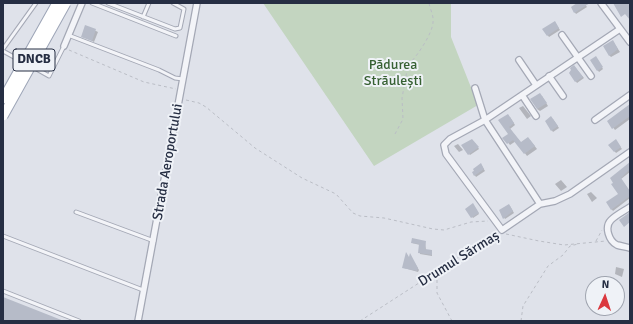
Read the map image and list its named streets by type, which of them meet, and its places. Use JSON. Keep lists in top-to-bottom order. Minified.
{"streets":{"main road":["DNCB"],"street":["Strada Aeroportului"],"path":["Drumul Sărmaș"]},"parks":["Pădurea Străulești"],"north":"top"}
